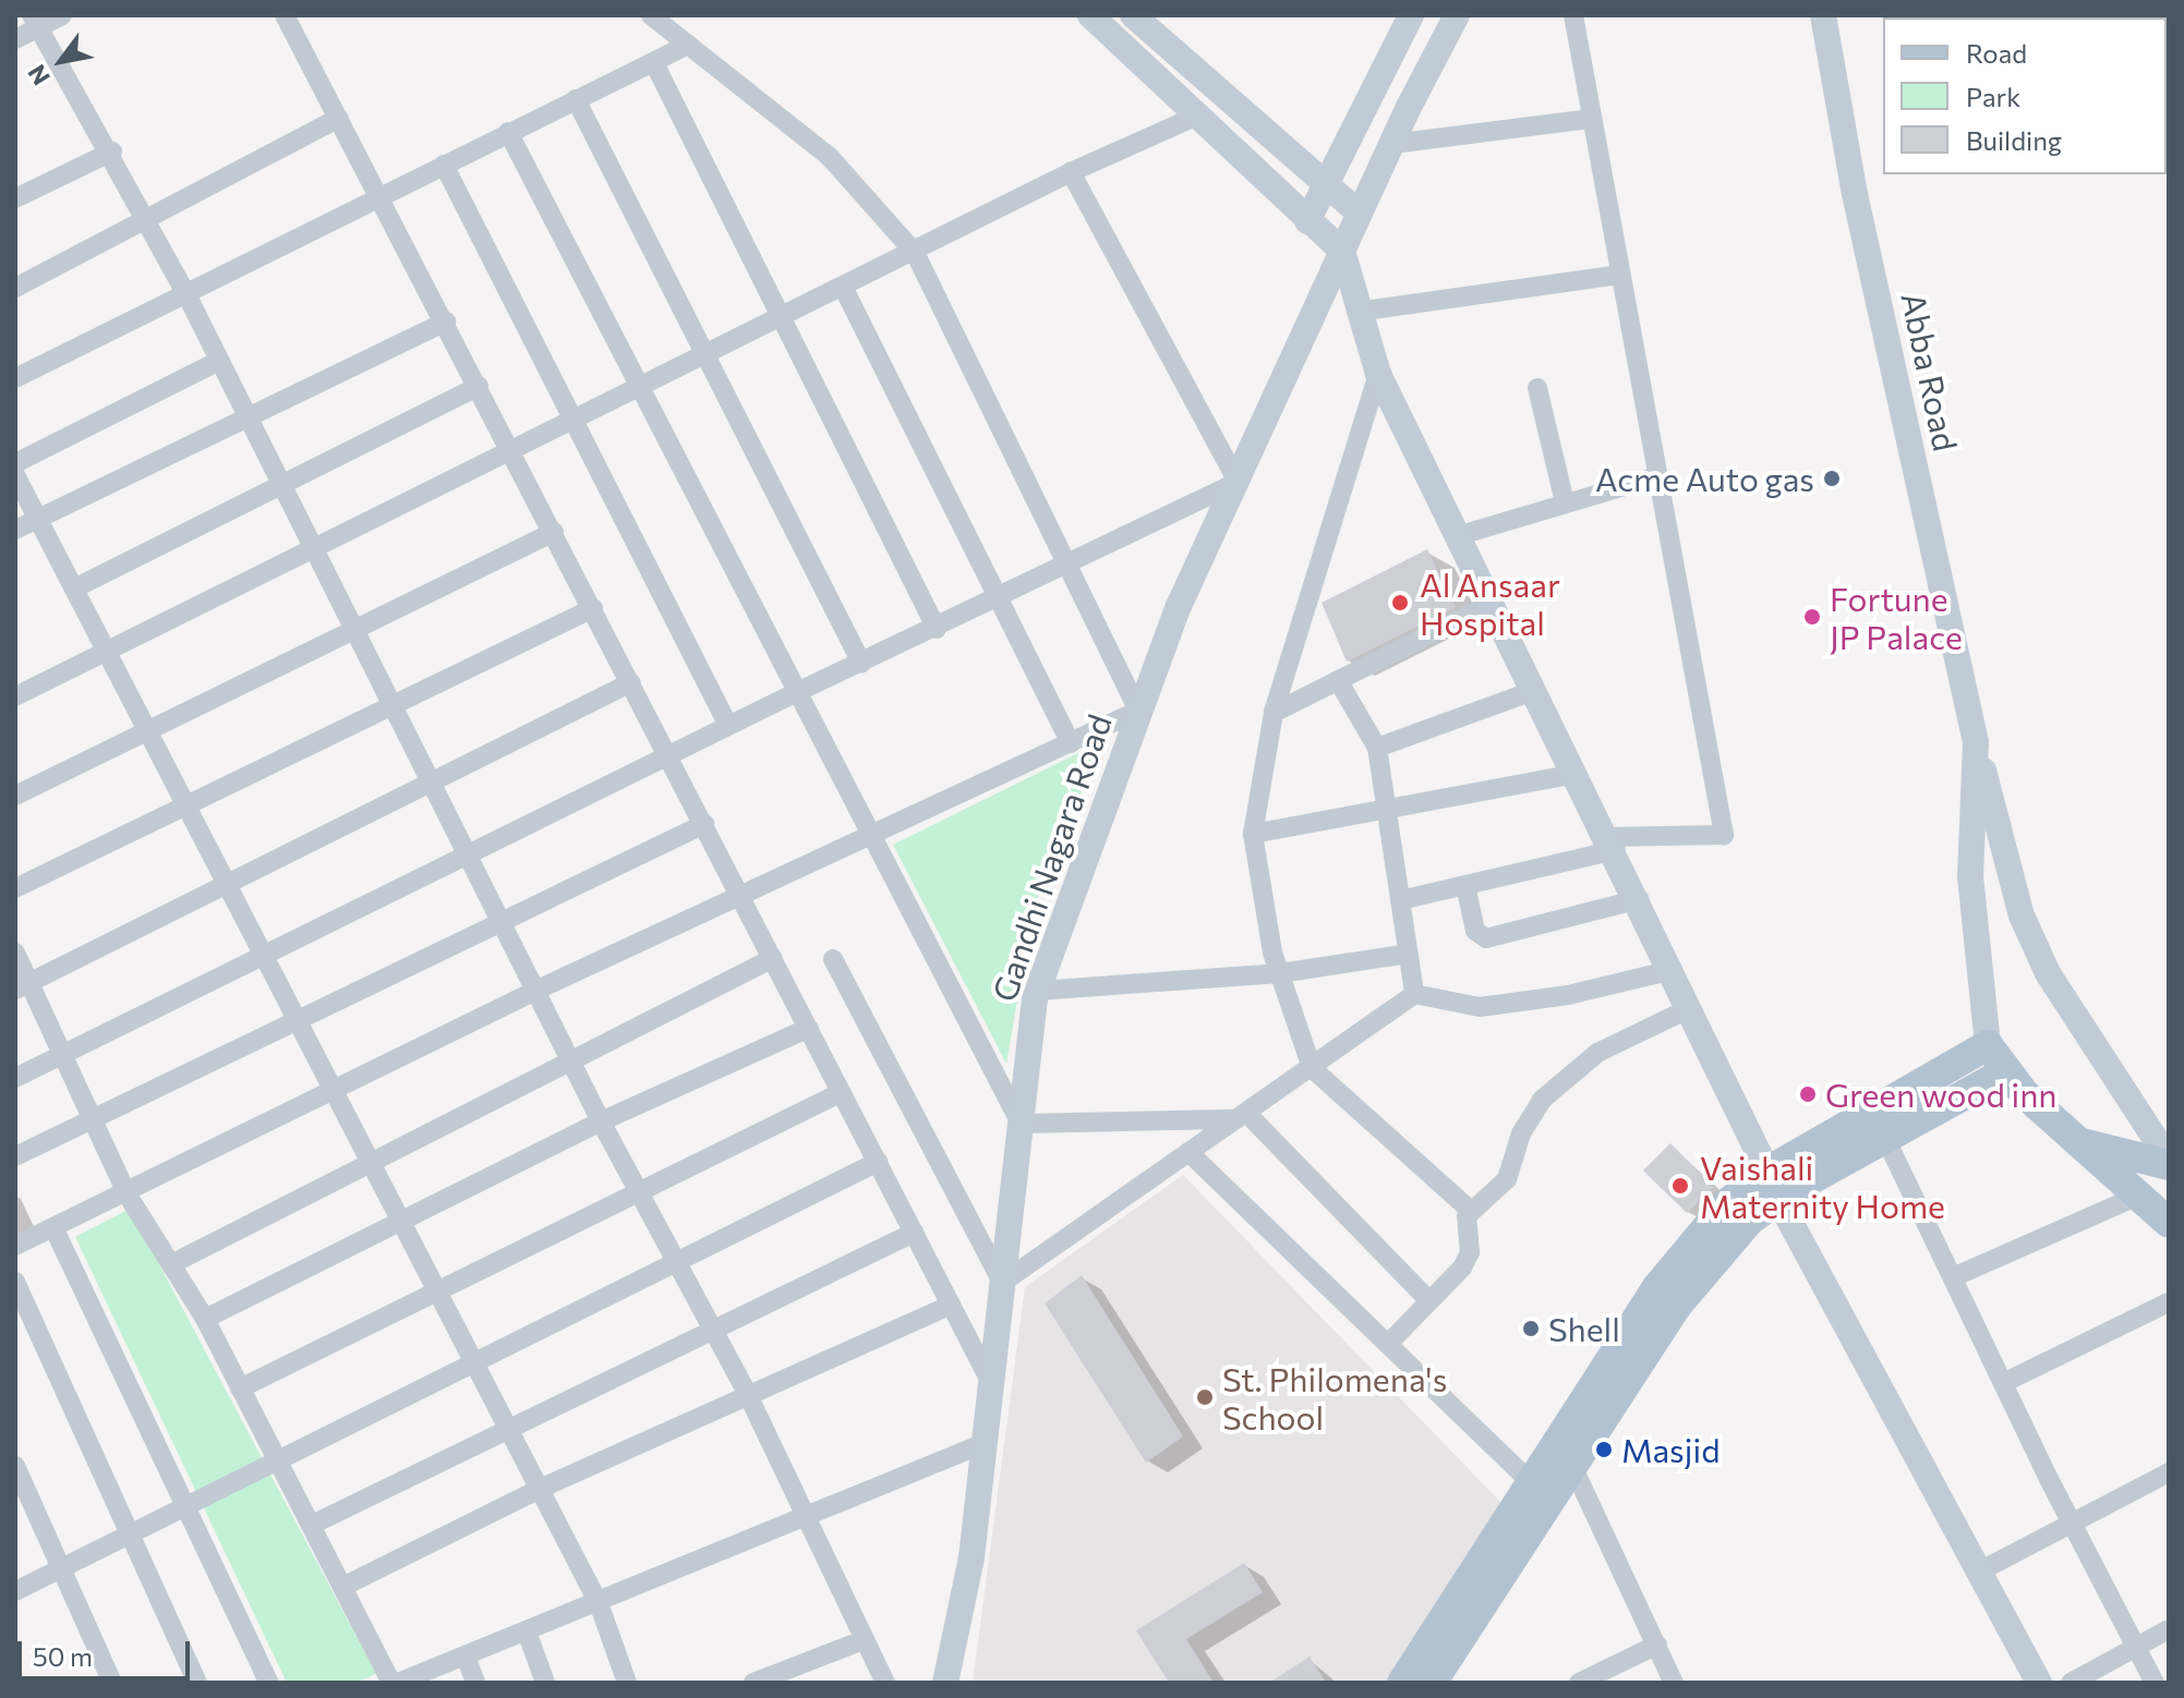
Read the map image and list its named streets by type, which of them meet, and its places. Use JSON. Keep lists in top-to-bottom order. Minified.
{"streets":{"main road":["Abba Road","Gandhi Nagara Road"]},"places":["Acme Auto gas","Al Ansaar Hospital","Fortune JP Palace","Green wood inn","Vaishali Maternity Home","Shell","St. Philomena's School","Masjid"],"legend":["Road","Park","Building"],"scale_bar":"50 m","north":"bottom left"}
